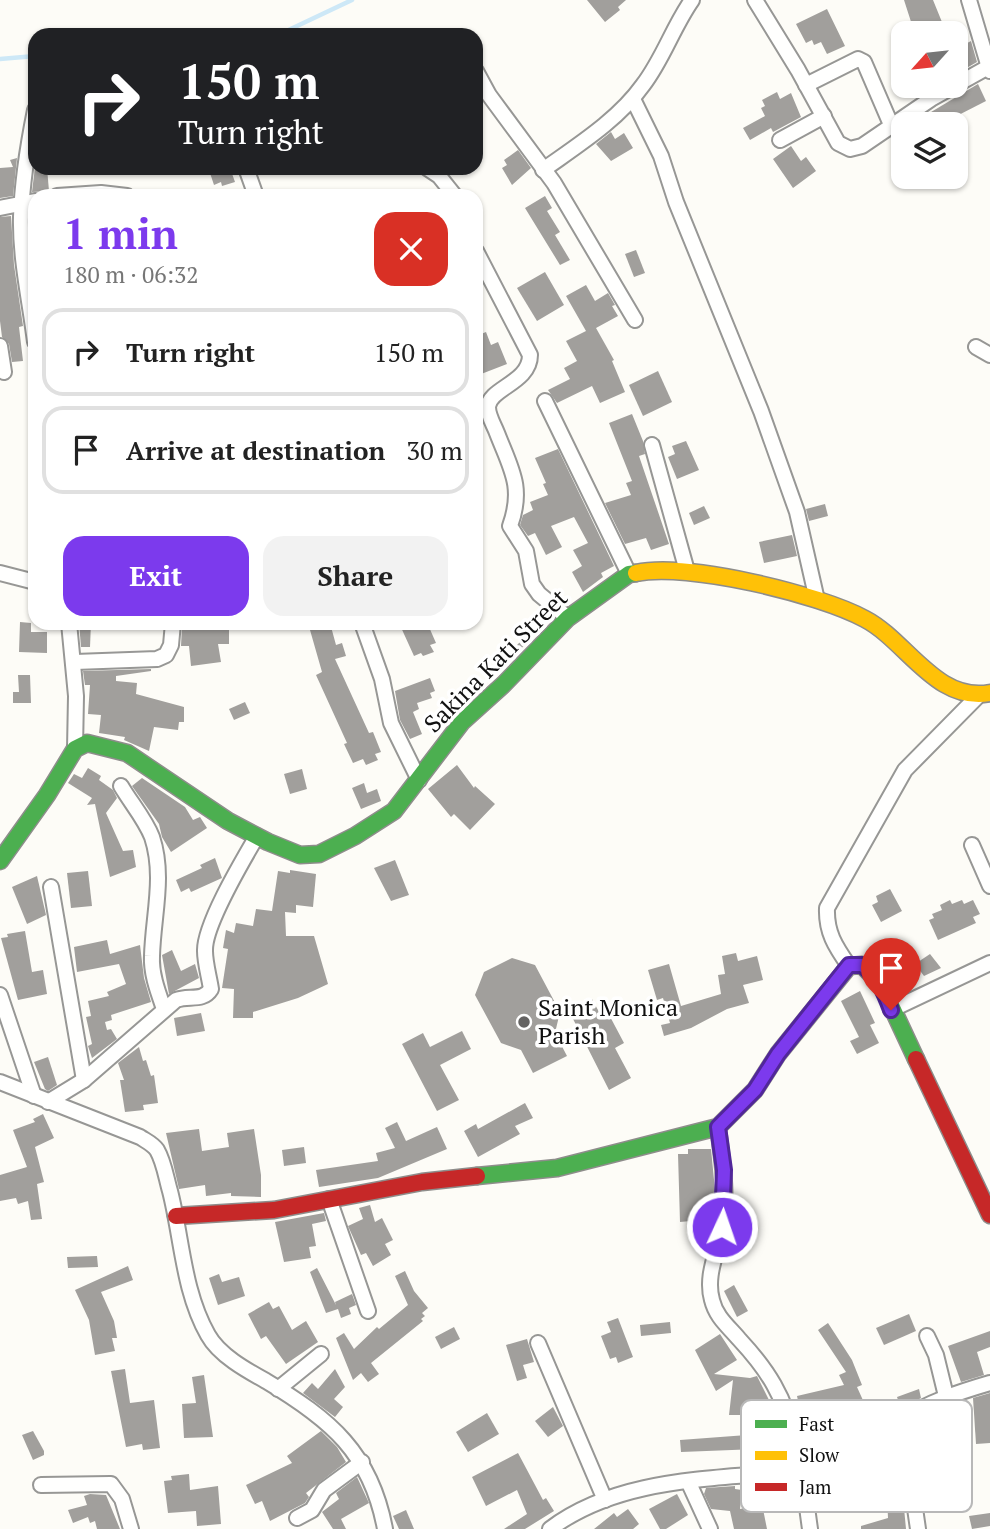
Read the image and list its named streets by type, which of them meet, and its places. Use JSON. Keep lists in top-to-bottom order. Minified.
{"streets":{"street":["Sakina Kati Street"]},"places":["Saint Monica Parish"],"legend":["Fast","Slow","Jam"],"north":"bottom left","page":{"turn":["150 m","Turn right"],"heading":["1 min","180 m · 06:32"],"list":[{"name":"Turn right","value":"150 m"},{"name":"Arrive at destination","value":"30 m"}],"buttons":["Exit","Share"]}}
